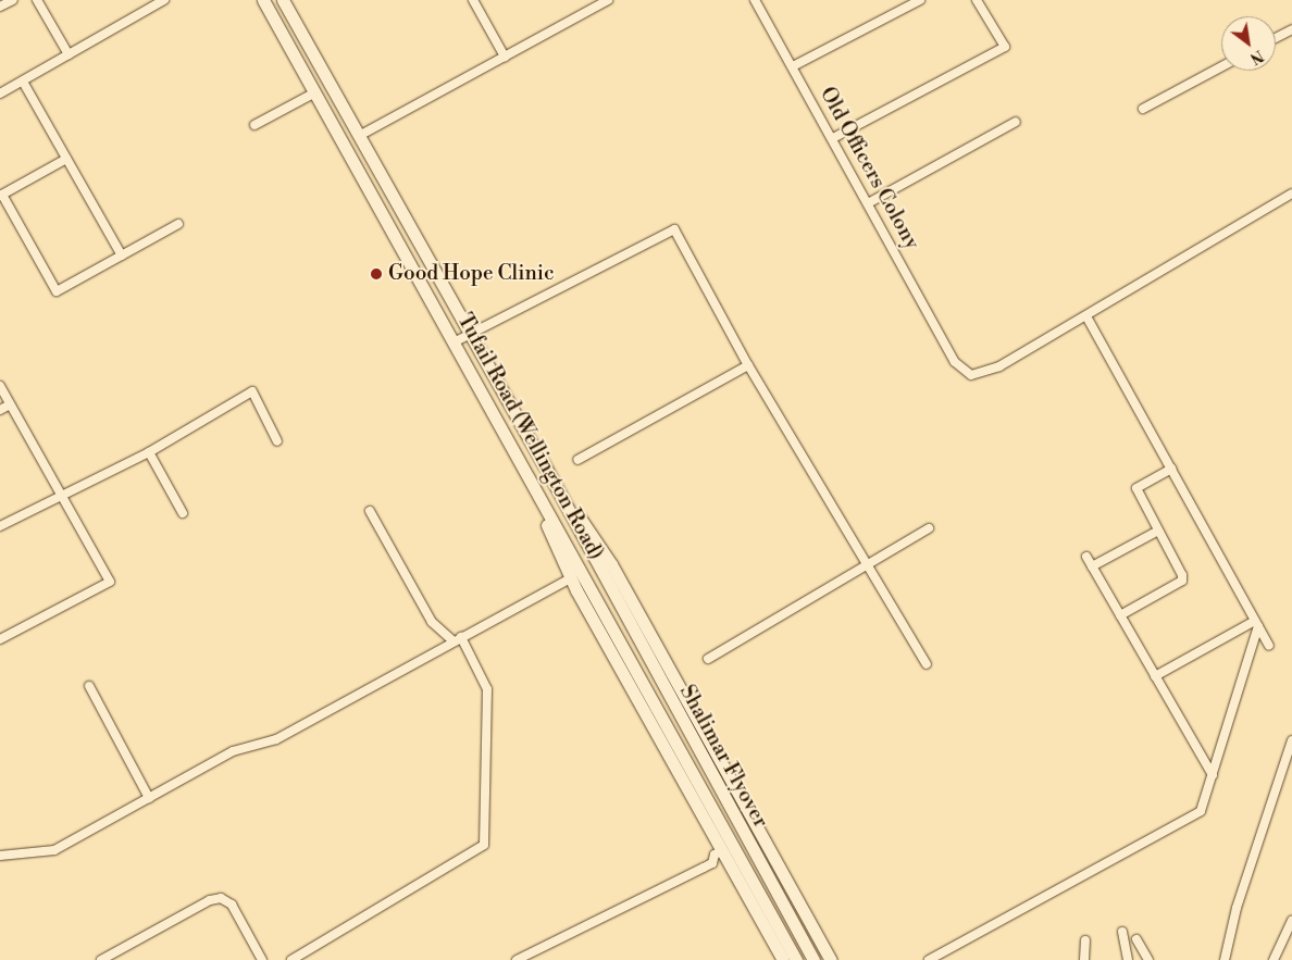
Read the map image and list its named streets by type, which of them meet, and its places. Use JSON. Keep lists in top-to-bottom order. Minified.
{"streets":{"main road":["Tufail Road (Wellington Road)","Shalimar Flyover"],"street":["Old Officers Colony"]},"crossings":[["Tufail Road (Wellington Road)","Shalimar Flyover"]],"places":["Good Hope Clinic"],"north":"bottom right"}
